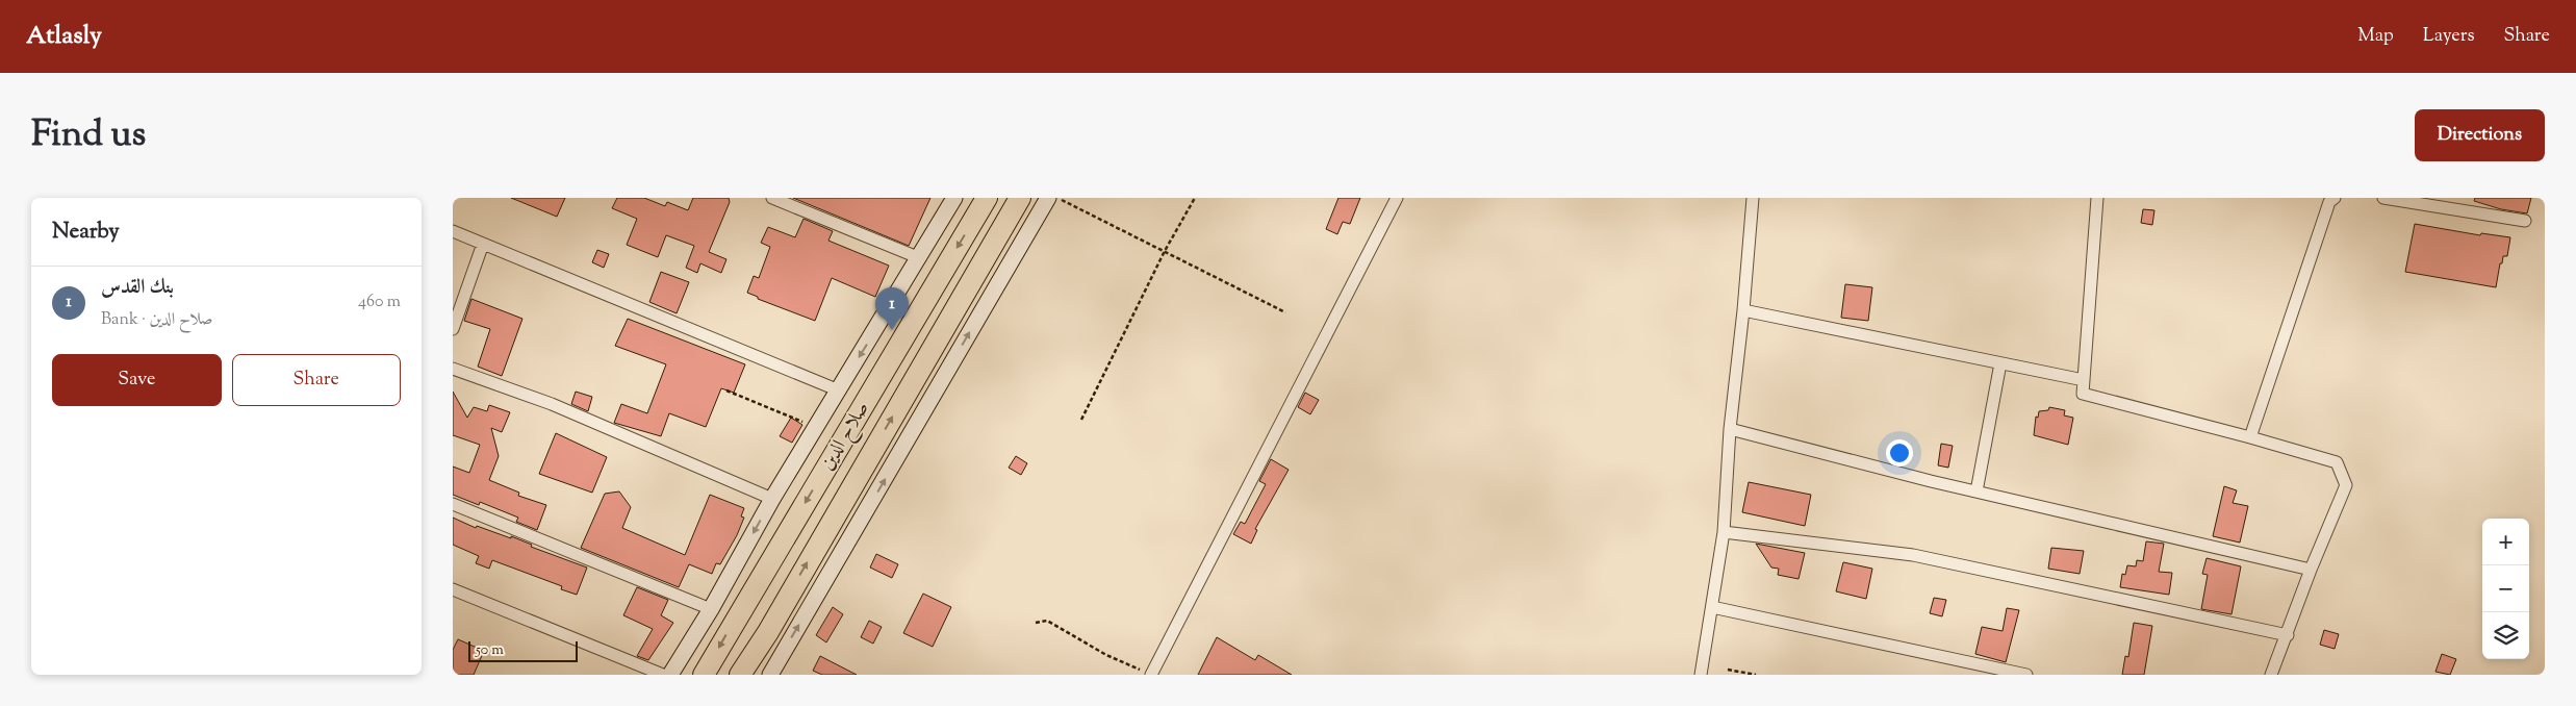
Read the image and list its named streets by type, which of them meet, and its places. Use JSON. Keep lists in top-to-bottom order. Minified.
{"streets":{"highway":["صلاح الدين"]},"scale_bar":"50 m","page":{"header":"Atlasly","nav":["Map","Layers","Share"],"title":"Find us","buttons":["Directions",["Save","Share"]],"heading":"Nearby","list":[{"mark":"1","name":"بنك القدس","note":"Bank · صلاح الدين","value":"460 m"}],"pins":"1","map_buttons":["+","−"],"scale":"50 m"}}
